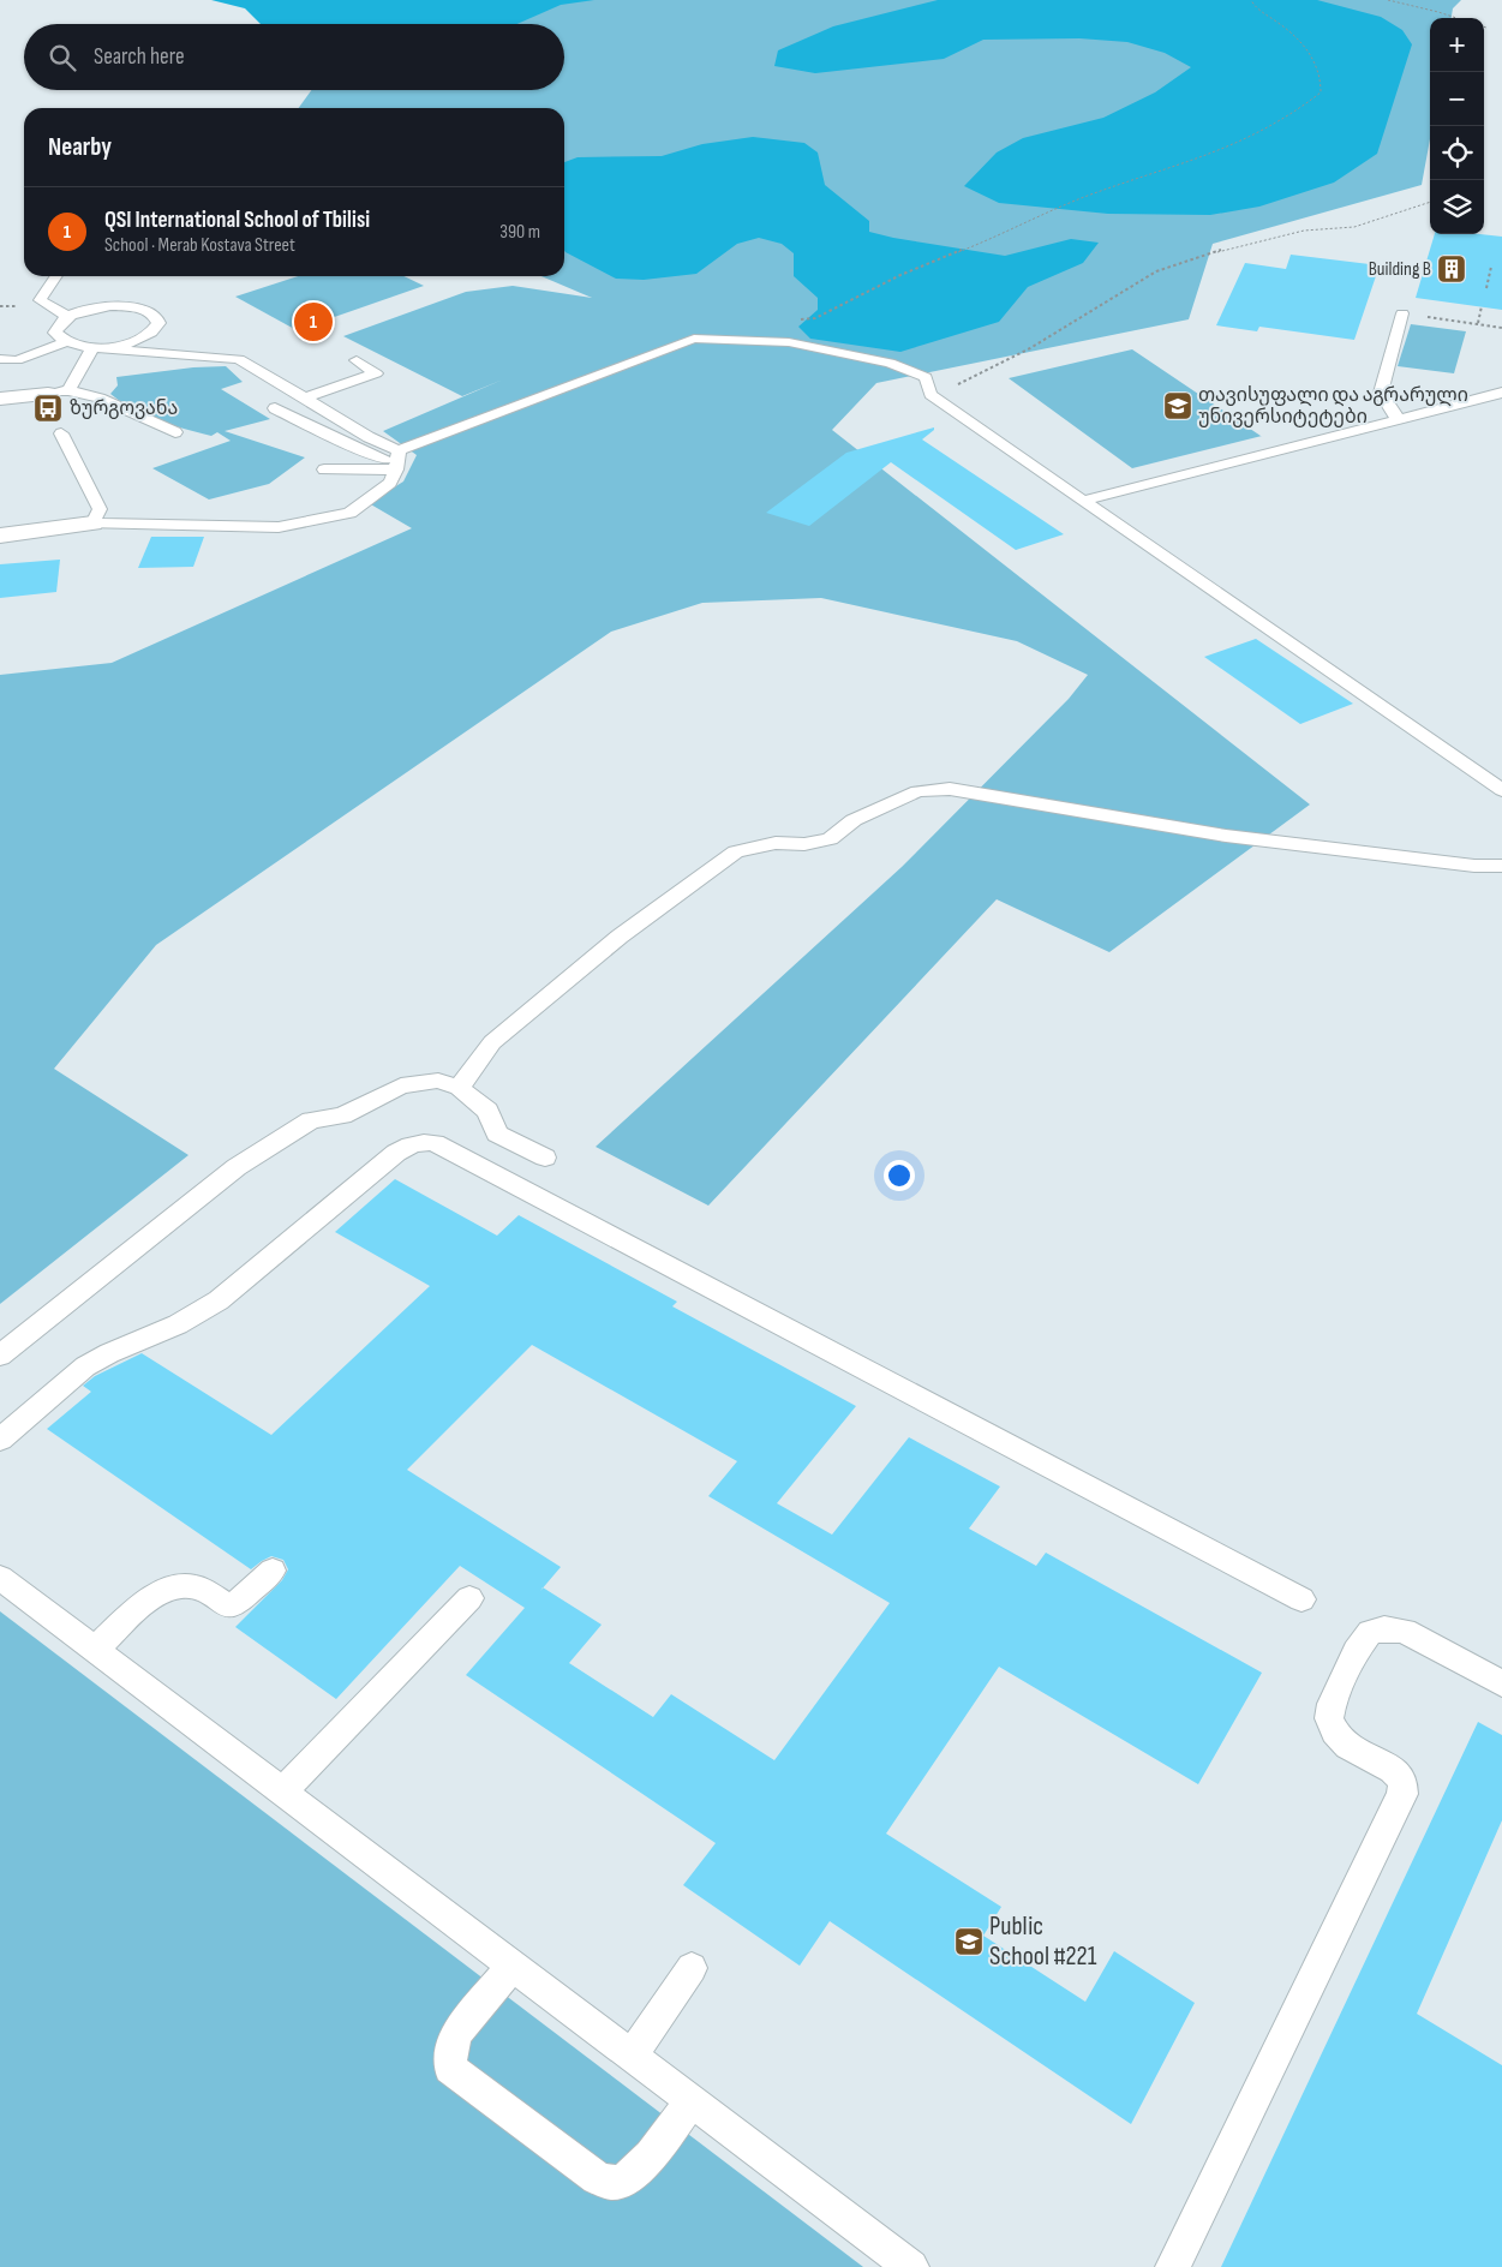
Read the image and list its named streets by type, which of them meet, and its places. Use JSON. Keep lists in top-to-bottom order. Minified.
{"places":{"building":["Building B"],"school or university":["თავისუფალი და აგრარული უნივერსიტეტები","Public School #221"],"bus stop":["ზურგოვანა"]},"page":{"map_buttons":["+","−"],"search":"Search here","heading":"Nearby","list":[{"mark":"1","name":"QSI International School of Tbilisi","note":"School · Merab Kostava Street","value":"390 m"}],"pins":"1"}}
